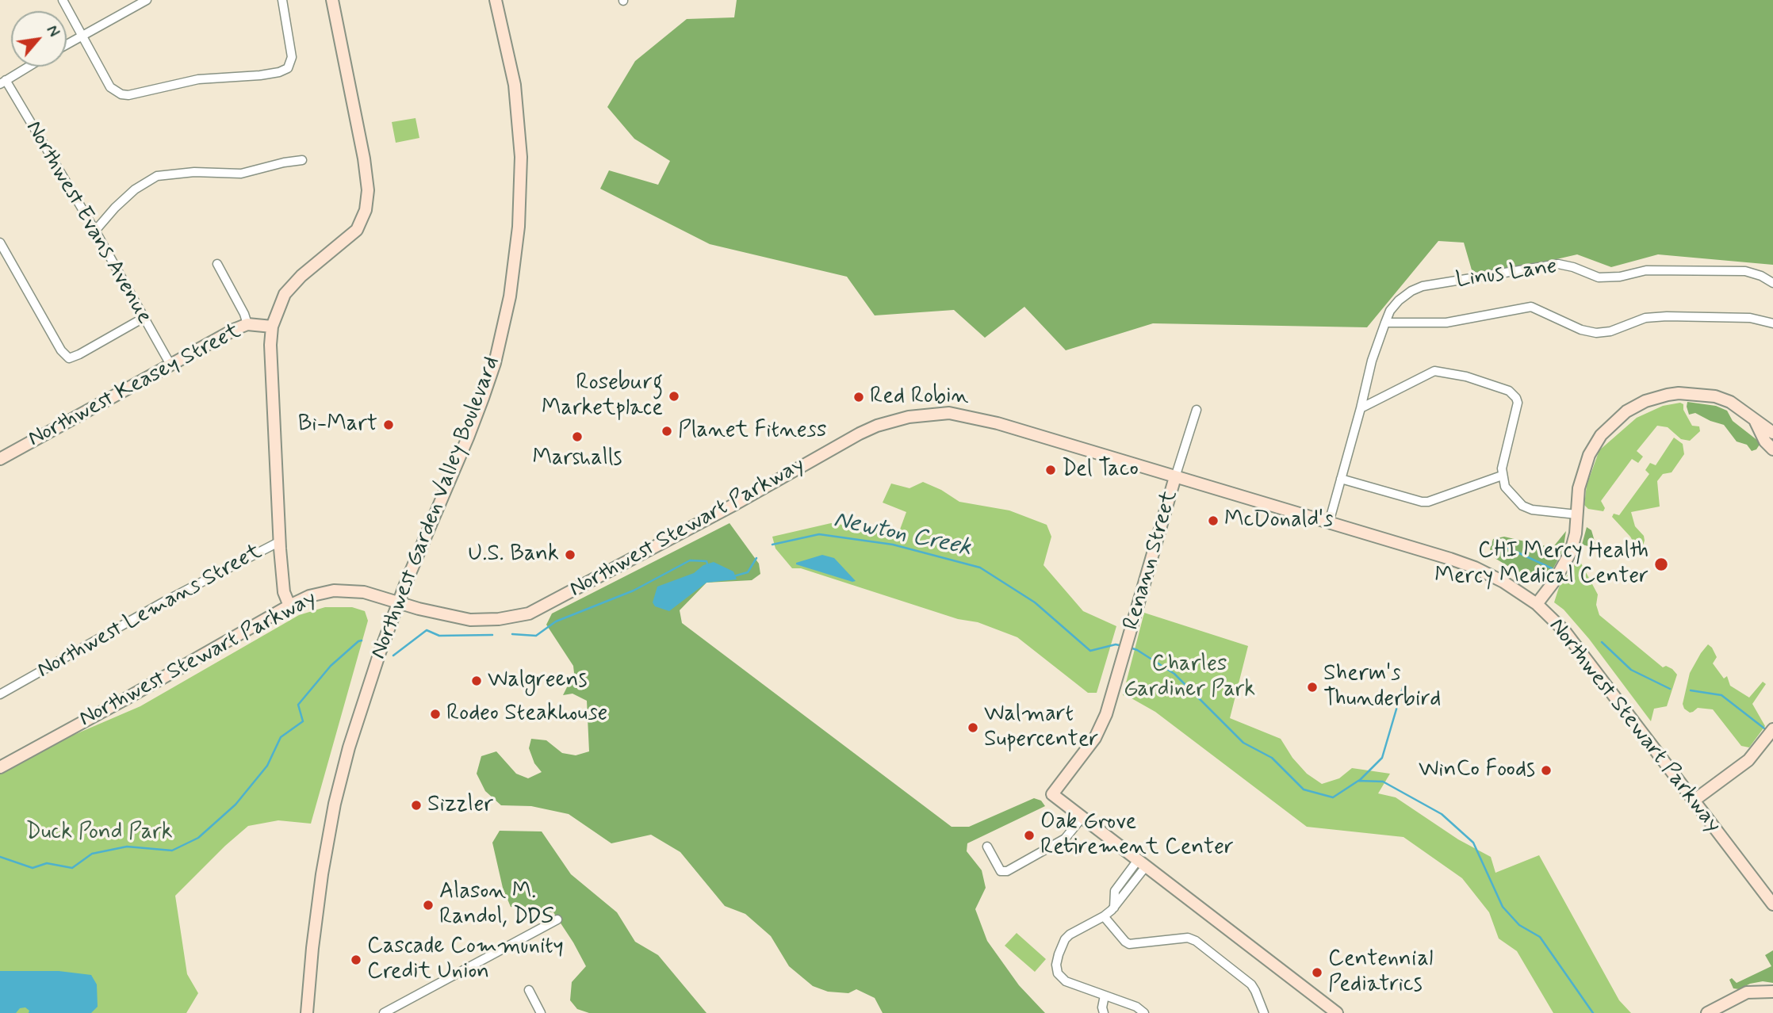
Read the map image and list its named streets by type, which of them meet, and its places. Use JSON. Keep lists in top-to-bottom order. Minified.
{"streets":{"main road":["Northwest Keasey Street","Northwest Garden Valley Boulevard","Northwest Stewart Parkway","Renann Street"],"street":["Northwest Evans Avenue","Linus Lane","Northwest Lemans Street"]},"crossings":[["Northwest Evans Avenue","Northwest Keasey Street"],["Linus Lane","Northwest Stewart Parkway"],["Northwest Garden Valley Boulevard","Northwest Stewart Parkway"],["Northwest Stewart Parkway","Renann Street"]],"water":["Newton Creek"],"parks":["Charles Gardiner Park","Duck Pond Park"],"places":["Roseburg Marketplace","Red Robin","Bi-Mart","Planet Fitness","Marshalls","Del Taco","McDonald's","U.S. Bank","CHI Mercy Health Mercy Medical Center","Walgreens","Sherm's Thunderbird","Rodeo Steakhouse","Walmart Supercenter","WinCo Foods","Sizzler","Oak Grove Retirement Center","Alason M. Randol, DDS","Cascade Community Credit Union","Centennial Pediatrics"],"north":"top right"}
